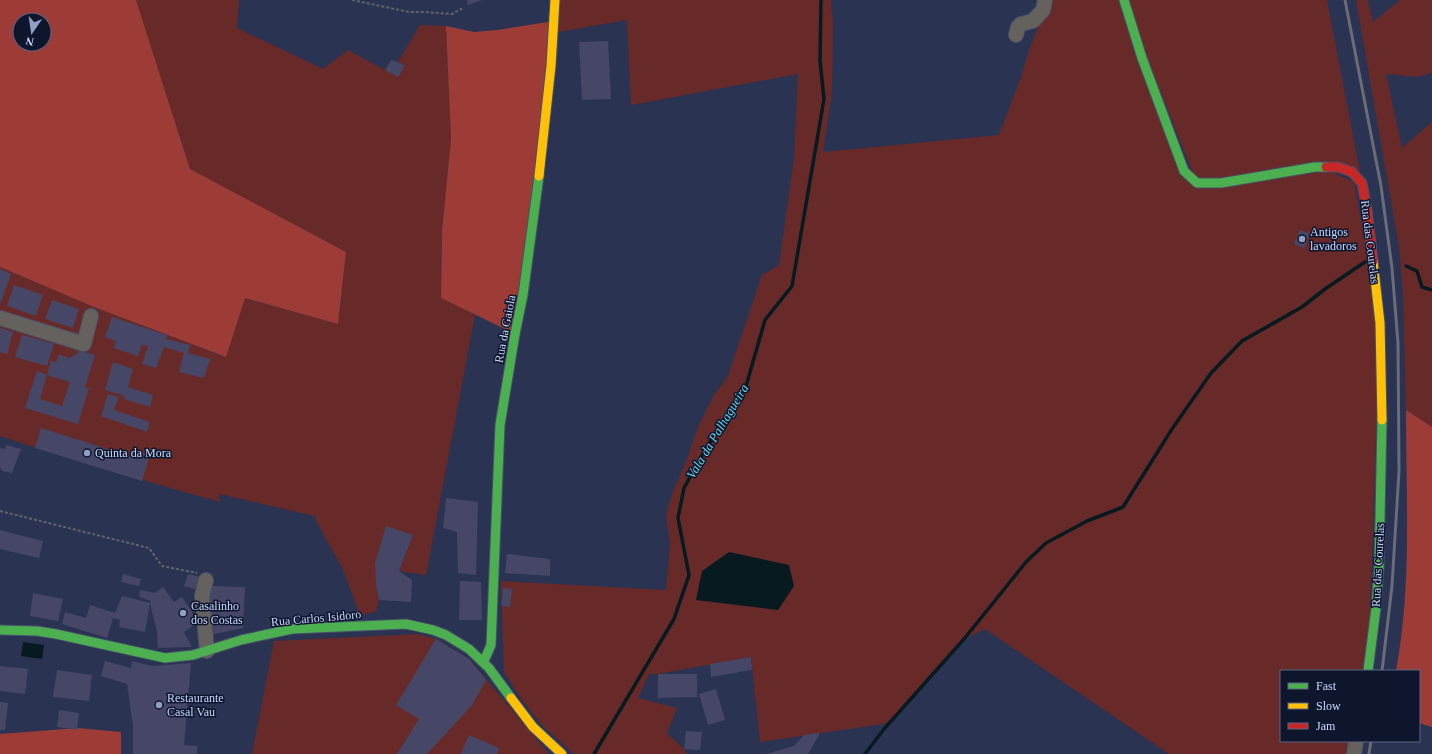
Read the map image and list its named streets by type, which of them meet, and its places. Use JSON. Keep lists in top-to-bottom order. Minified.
{"streets":{"street":["Rua das Courelas","Rua da Gaiola","Rua Carlos Isidoro"]},"crossings":[["Rua da Gaiola","Rua Carlos Isidoro"]],"water":["Vala da Palhagueira"],"places":["Antigos lavadoros","Quinta da Mora","Casalinho dos Costas","Restaurante Casal Vau"],"legend":["Fast","Slow","Jam"],"north":"bottom"}
